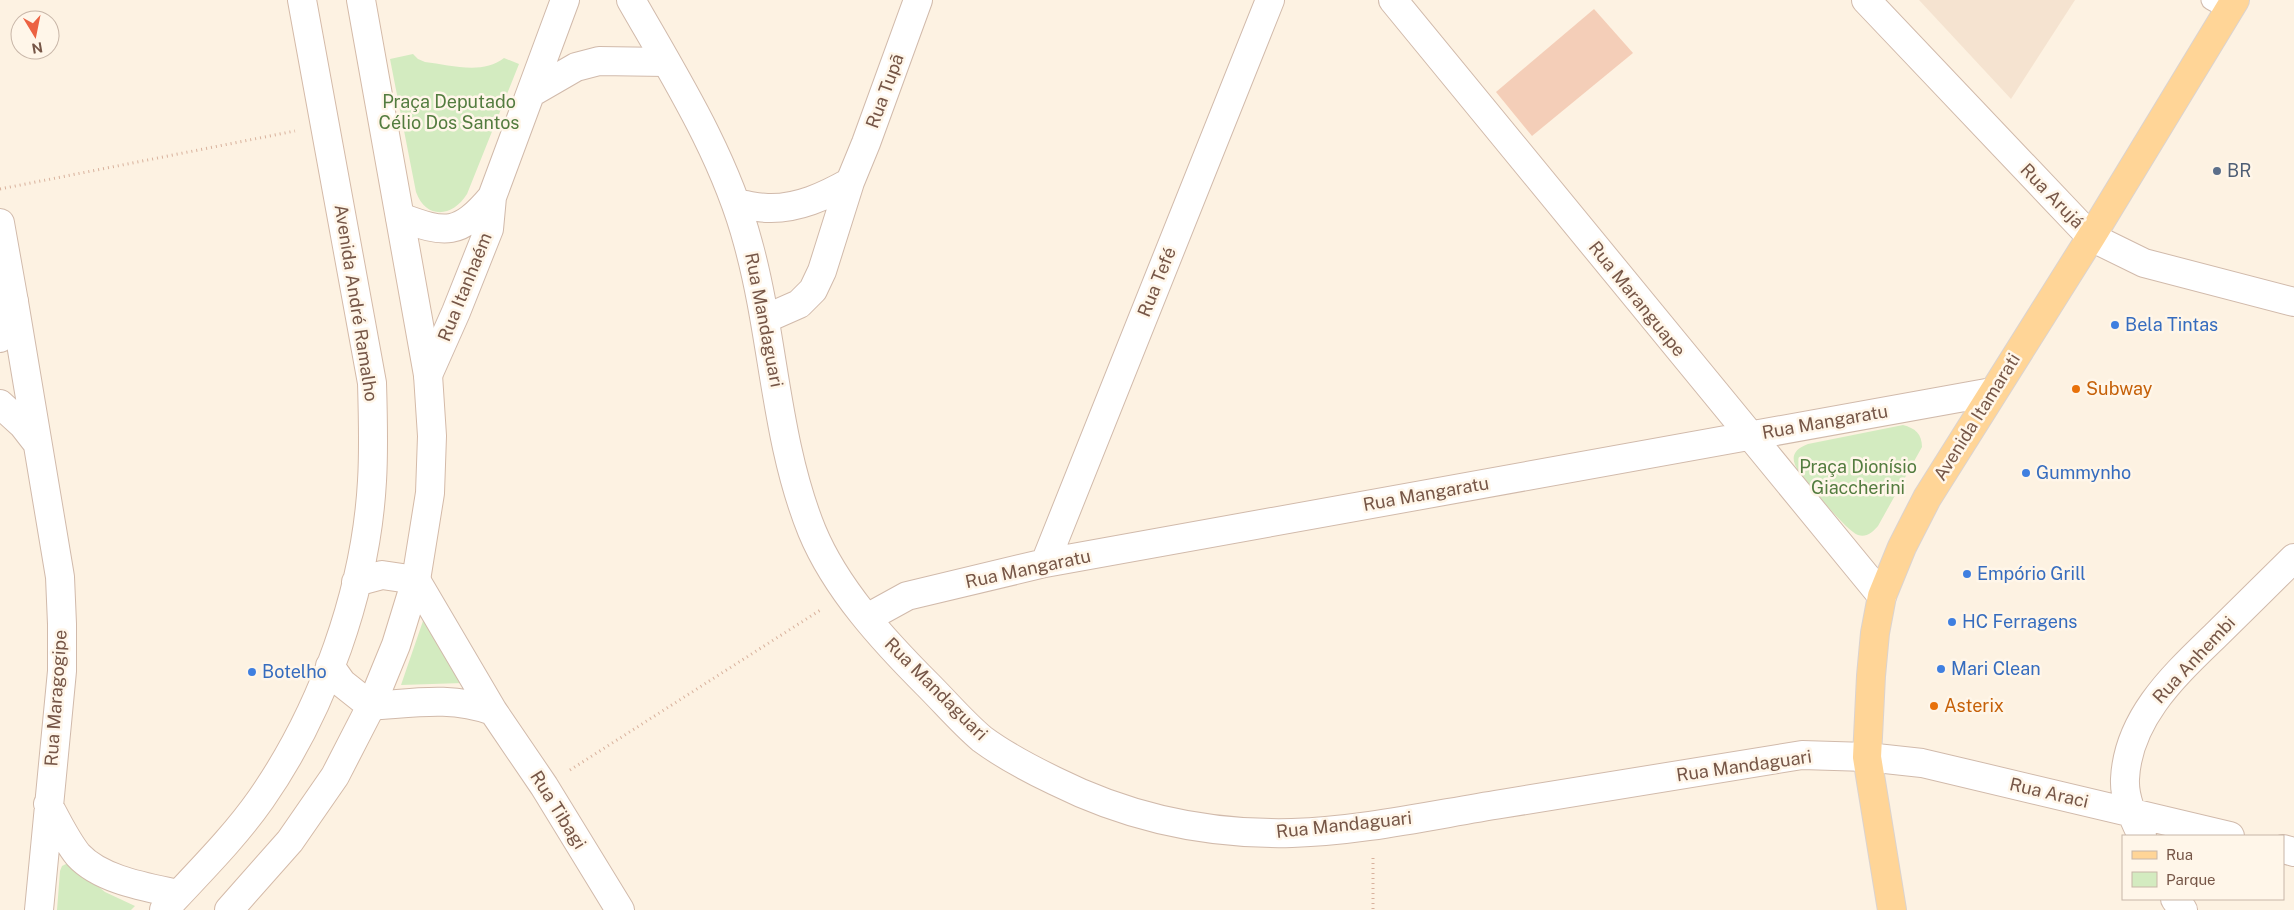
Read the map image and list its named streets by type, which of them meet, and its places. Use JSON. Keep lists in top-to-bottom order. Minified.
{"streets":{"main road":["Avenida Itamarati"],"street":["Rua Tupã","Rua Arujá","Rua Tefé","Rua Itanhaém","Rua Maranguape","Avenida André Ramalho","Rua Mandaguari","Rua Mangaratu","Rua Anhembi","Rua Maragogipe","Rua Araci","Rua Tibagi"]},"crossings":[["Rua Tupã","Rua Mandaguari"],["Rua Arujá","Avenida Itamarati"],["Rua Tefé","Rua Mangaratu"],["Rua Maranguape","Avenida Itamarati"],["Rua Maranguape","Rua Mangaratu"],["Rua Mandaguari","Avenida Itamarati"],["Rua Mandaguari","Rua Mangaratu"],["Rua Mandaguari","Rua Araci"],["Avenida Itamarati","Rua Mangaratu"],["Avenida Itamarati","Rua Araci"],["Rua Anhembi","Rua Araci"]],"parks":["Praça Deputado Célio Dos Santos","Praça Dionísio Giaccherini"],"places":["BR","Bela Tintas","Subway","Gummynho","Empório Grill","HC Ferragens","Mari Clean","Botelho","Asterix"],"legend":["Rua","Parque"],"north":"bottom"}
